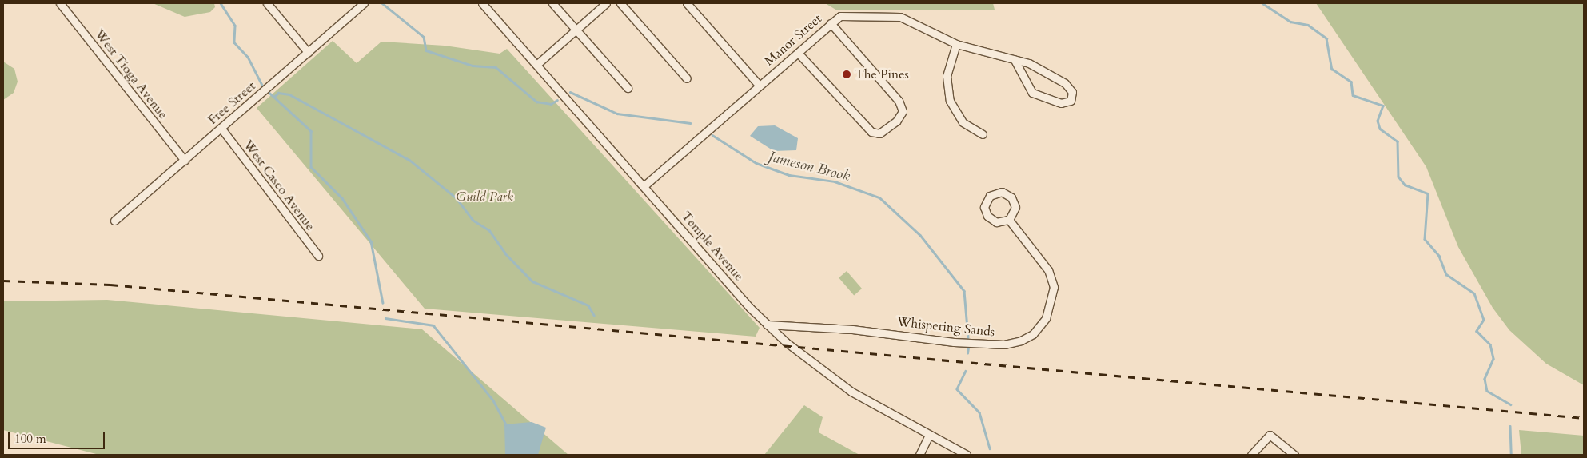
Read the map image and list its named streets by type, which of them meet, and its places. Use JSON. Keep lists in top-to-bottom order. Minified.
{"streets":{"street":["Manor Street","West Tioga Avenue","Free Street","West Casco Avenue","Temple Avenue","Whispering Sands"]},"crossings":[["Manor Street","Temple Avenue"],["West Tioga Avenue","Free Street"],["Free Street","West Casco Avenue"],["Temple Avenue","Whispering Sands"]],"water":["Jameson Brook"],"parks":["Guild Park"],"places":["The Pines"],"scale_bar":"100 m"}
